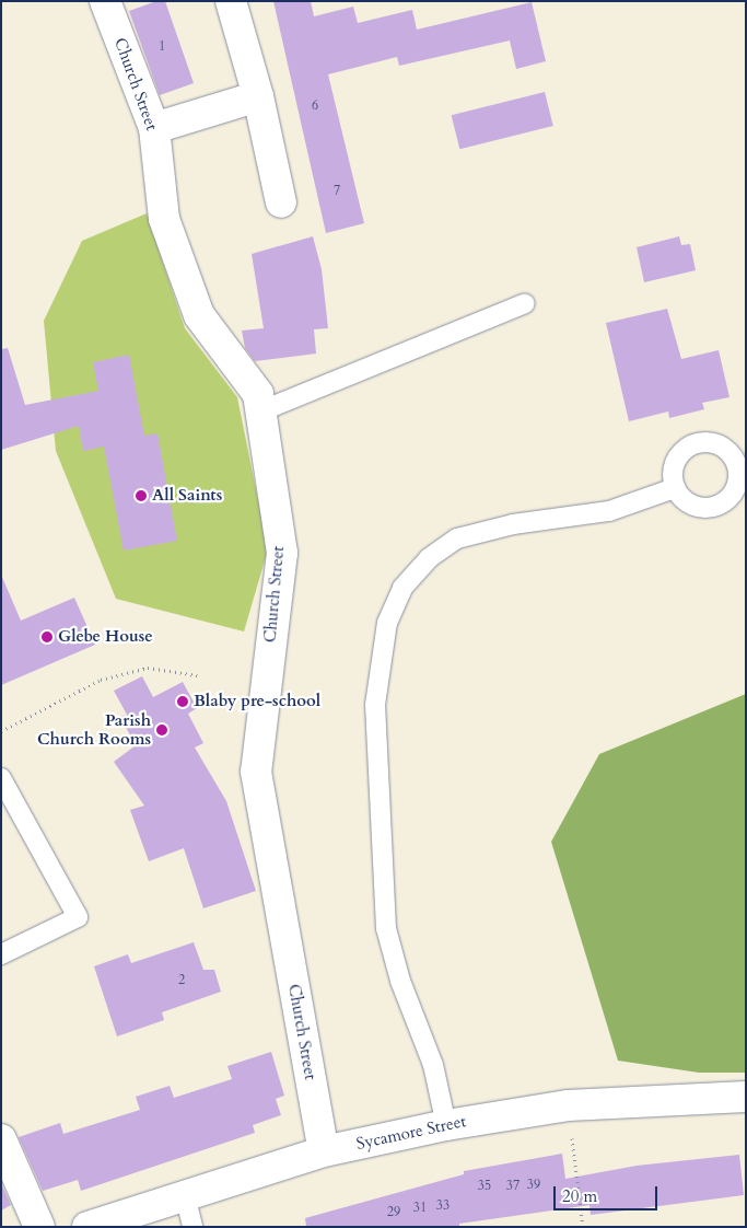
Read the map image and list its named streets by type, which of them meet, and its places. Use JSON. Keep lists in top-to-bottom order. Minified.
{"streets":{"street":["Church Street","Sycamore Street"]},"crossings":[["Church Street","Sycamore Street"]],"places":["All Saints","Glebe House","Blaby pre-school","Parish Church Rooms"],"house_numbers":["1","6","7","2","39","35","37","33","31","29"],"scale_bar":"20 m"}
